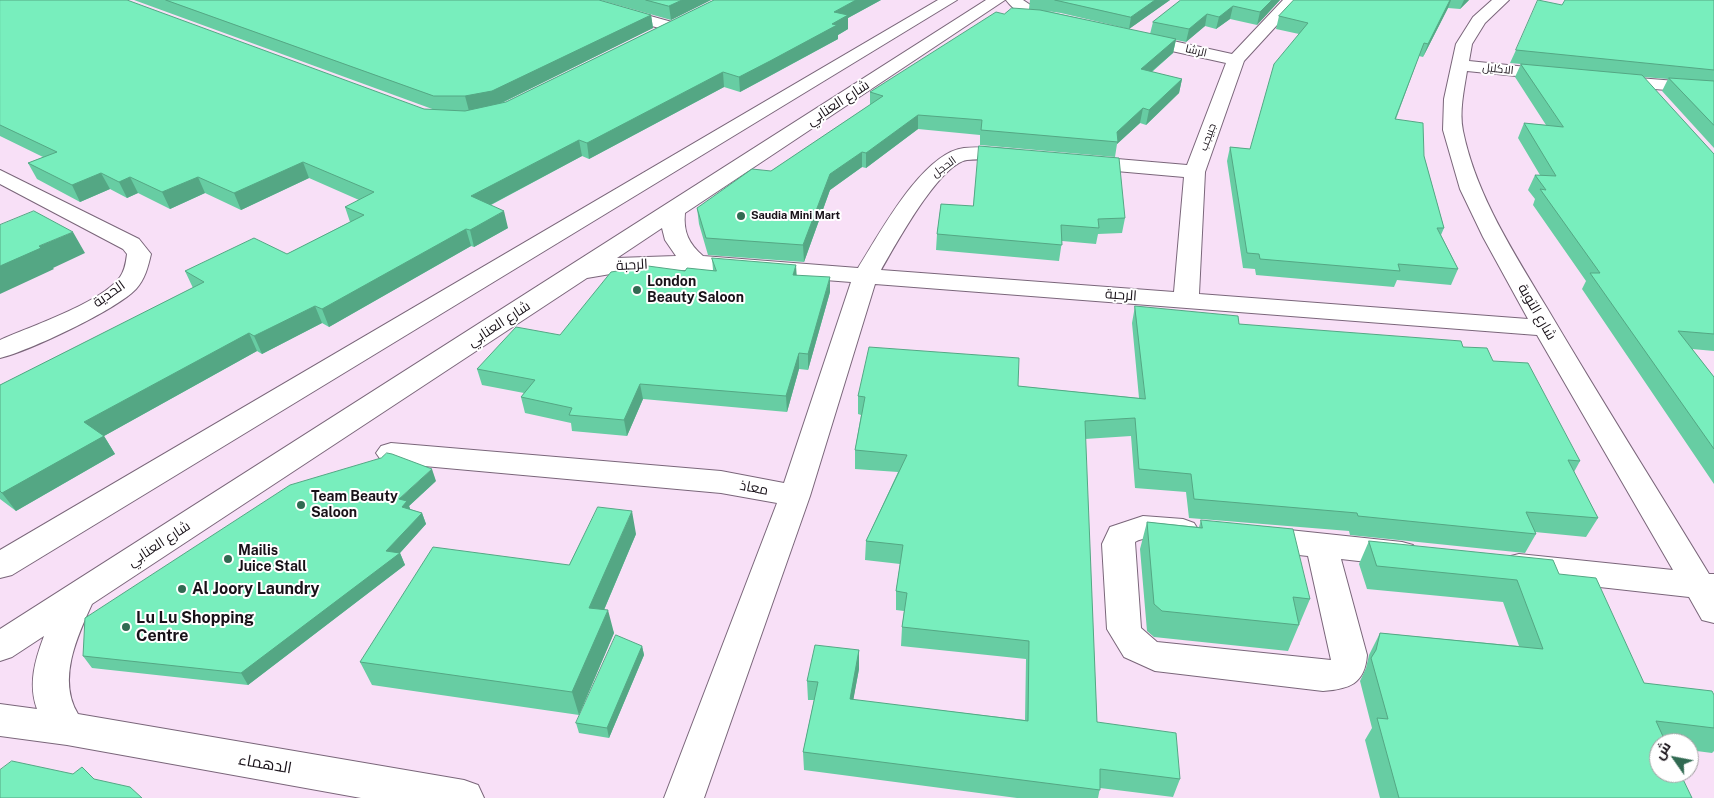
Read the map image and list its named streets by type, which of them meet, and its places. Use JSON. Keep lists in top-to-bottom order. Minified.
{"streets":{"street":["الرشا","الاكليل","شارع العنابي","جبيجب","الحجل","الرحبة","الحدية","شارع التوبة","معاذ","الدهماء"]},"crossings":[["الرشا","جبيجب"],["الاكليل","شارع التوبة"],["شارع العنابي","الرحبة"],["جبيجب","الحجل"],["جبيجب","الرحبة"],["الحجل","الرحبة"],["الحجل","معاذ"],["الرحبة","شارع التوبة"]],"places":["Saudia Mini Mart","London Beauty Saloon","Team Beauty Saloon","Mailis Juice Stall","Al Joory Laundry","Lu Lu Shopping Centre"],"north":"top left"}
